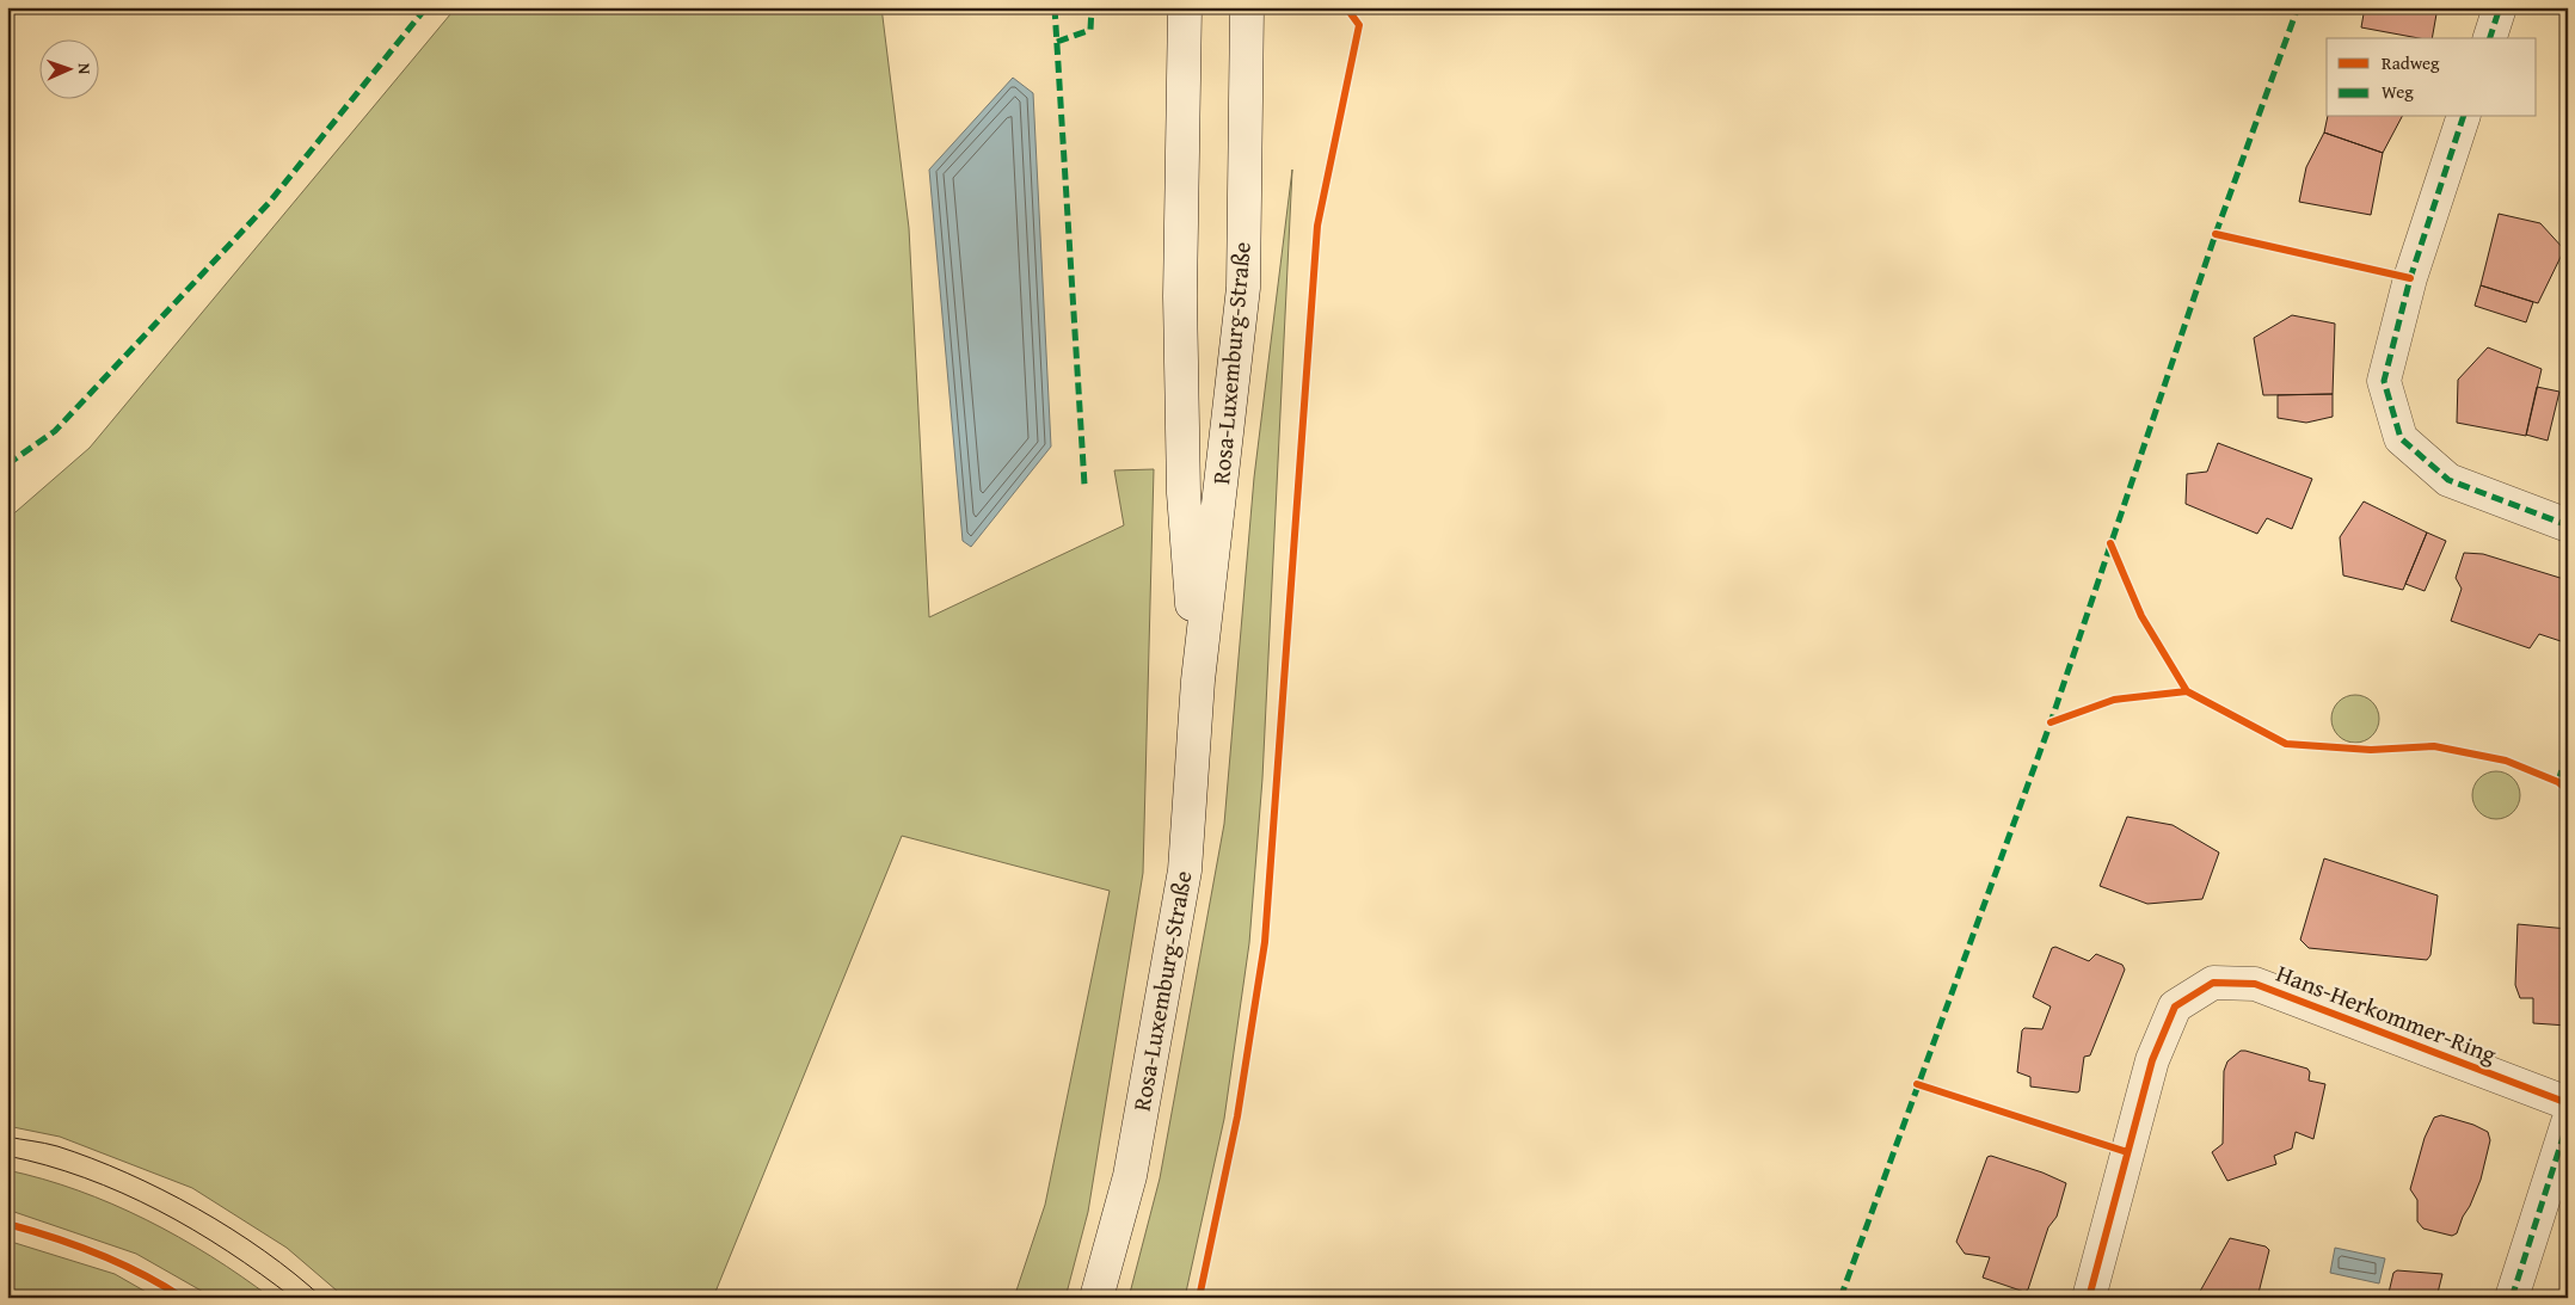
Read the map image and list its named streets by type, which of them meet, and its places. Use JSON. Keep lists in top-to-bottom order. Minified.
{"streets":{"main road":["Rosa-Luxemburg-Straße","Hans-Herkommer-Ring"]},"legend":["Radweg","Weg"],"north":"right"}
